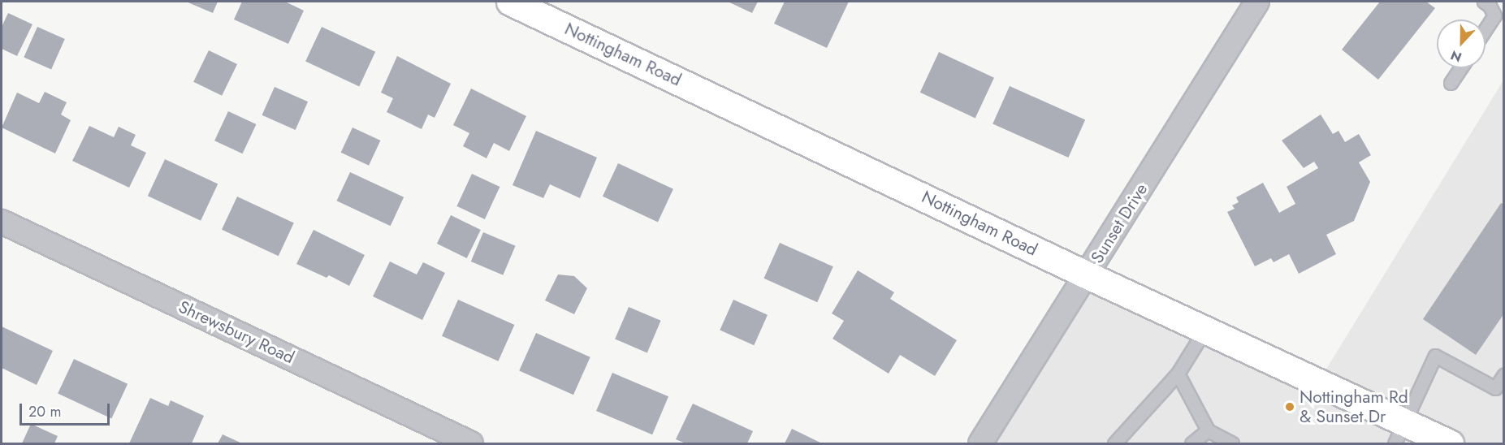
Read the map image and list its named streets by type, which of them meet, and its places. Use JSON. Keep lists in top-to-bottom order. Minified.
{"streets":{"street":["Nottingham Road","Sunset Drive","Shrewsbury Road"]},"crossings":[["Nottingham Road","Sunset Drive"]],"places":["Nottingham Rd & Sunset Dr"],"scale_bar":"20 m","north":"bottom"}
